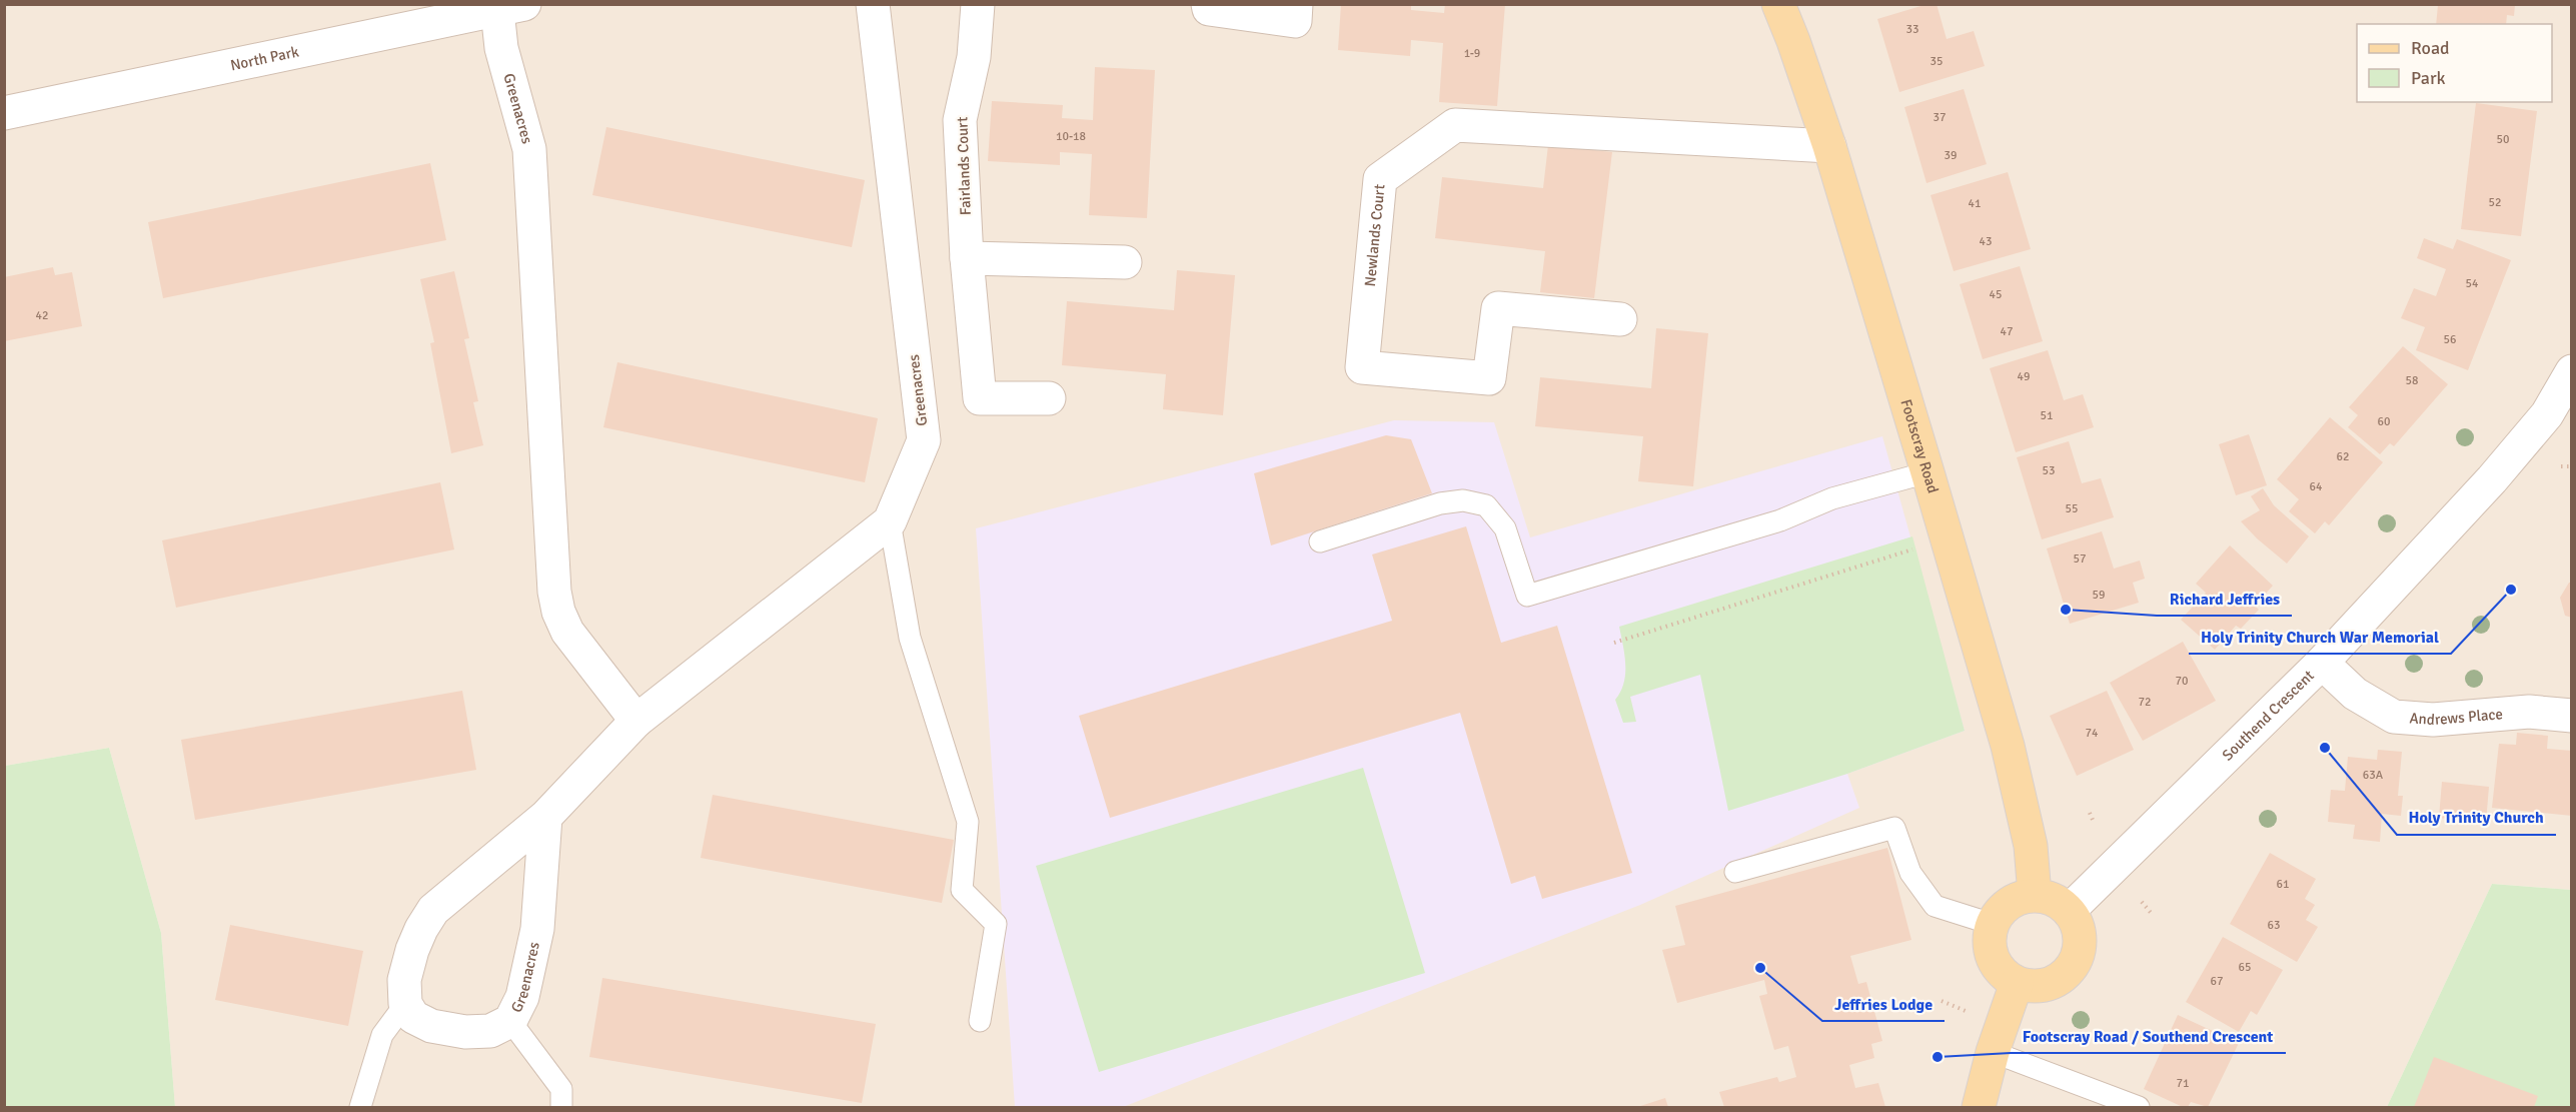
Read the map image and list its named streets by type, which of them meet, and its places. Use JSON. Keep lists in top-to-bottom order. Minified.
{"streets":{"main road":["Footscray Road"],"street":["North Park","Greenacres","Fairlands Court","Newlands Court","Southend Crescent","Andrews Place"]},"crossings":[["North Park","Greenacres"],["Newlands Court","Footscray Road"],["Footscray Road","Southend Crescent"],["Southend Crescent","Andrews Place"]],"places":["Holy Trinity Church War Memorial","Richard Jeffries","Holy Trinity Church","Jeffries Lodge","Footscray Road / Southend Crescent"],"house_numbers":["33","1-9","35","37","10-18","50","39","52","41","43","54","45","42","47","56","49","58","51","60","62","53","64","55","57","59","70","72","74","63A","61","63","65","67","71"],"legend":["Road","Park"]}
